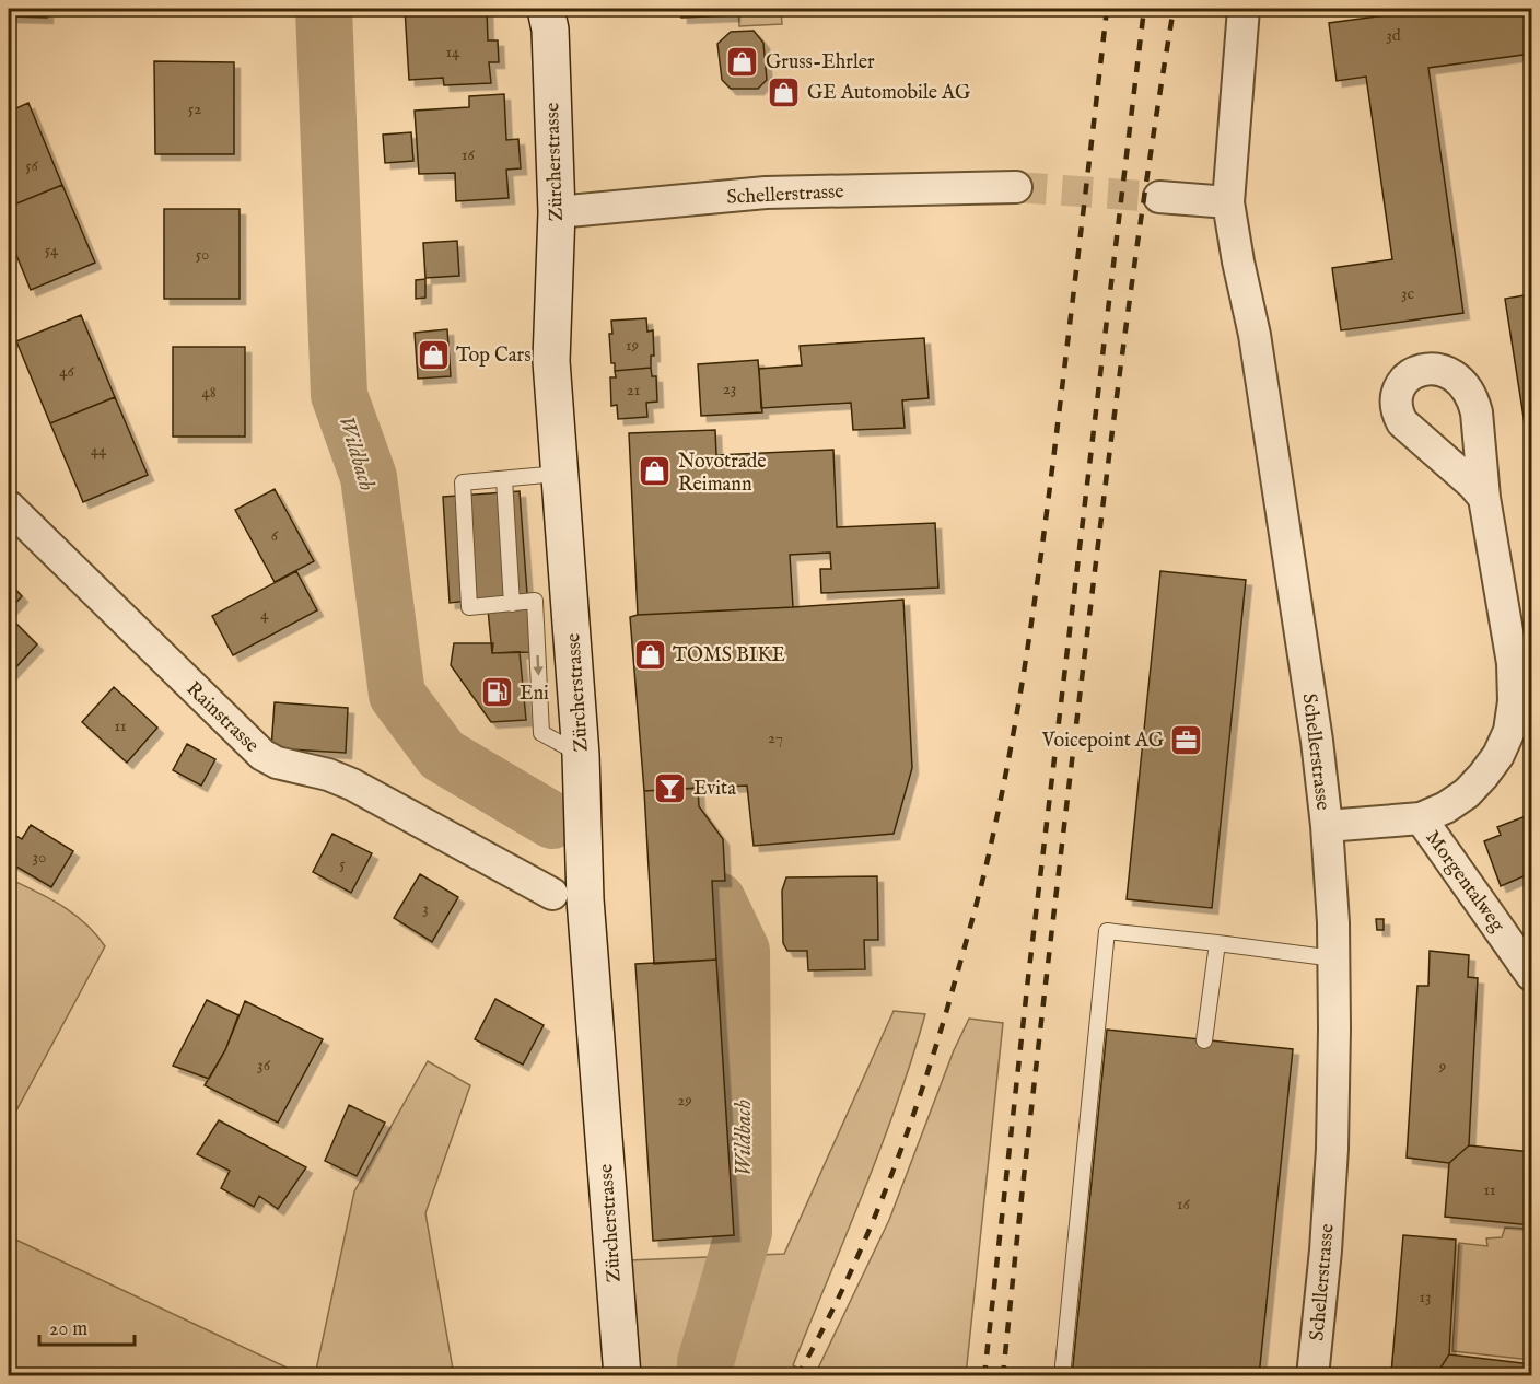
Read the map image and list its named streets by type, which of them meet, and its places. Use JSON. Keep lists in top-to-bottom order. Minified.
{"streets":{"main road":["Zürcherstrasse"],"street":["Schellerstrasse","Rainstrasse","Morgentalweg"]},"crossings":[["Zürcherstrasse","Schellerstrasse"],["Schellerstrasse","Morgentalweg"]],"water":["Wildbach"],"places":{"shop":["Gruss-Ehrler","GE Automobile AG","Top Cars","Novotrade Reimann","TOMS BIKE"],"fuel station":["Eni"],"office":["Voicepoint AG"],"bar":["Evita"]},"house_numbers":["3d","14","52","16","56","54","50","3c","19","46","23","21","48","44","6","4","11","27","30","5","3","36","9","29","11","16","13"],"scale_bar":"20 m"}
